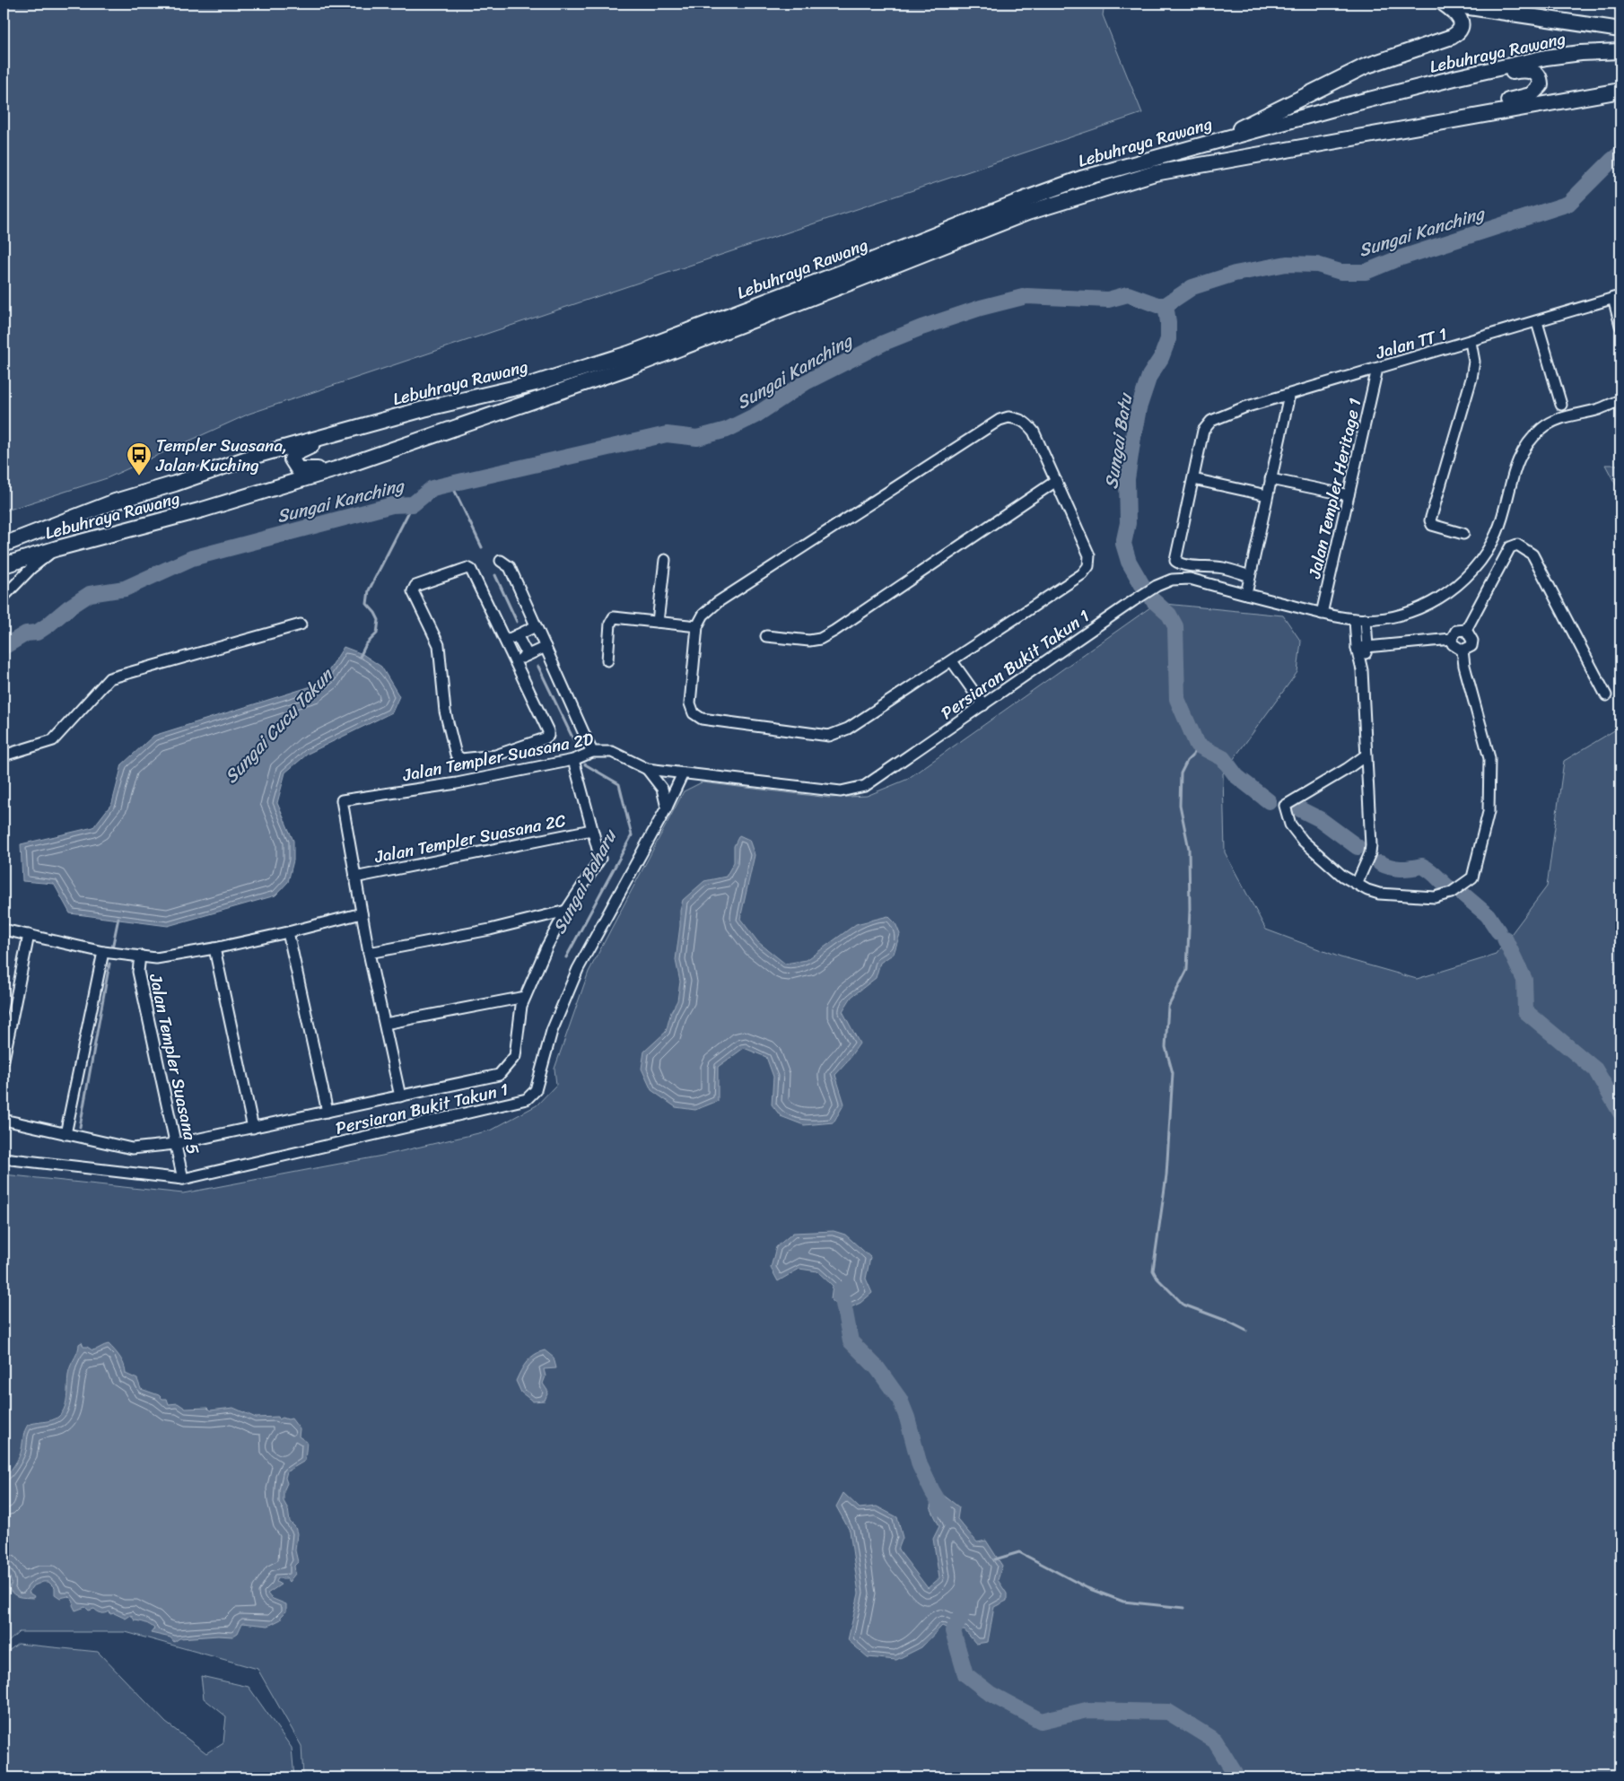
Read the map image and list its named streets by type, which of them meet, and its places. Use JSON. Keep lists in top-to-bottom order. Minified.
{"streets":{"highway":["Lebuhraya Rawang"],"street":["Jalan TT 1","Jalan Templer Heritage 1","Persiaran Bukit Takun 1","Jalan Templer Suasana 2D","Jalan Templer Suasana 2C","Jalan Templer Suasana 5"]},"crossings":[["Jalan TT 1","Jalan Templer Heritage 1"],["Jalan Templer Heritage 1","Persiaran Bukit Takun 1"],["Persiaran Bukit Takun 1","Jalan Templer Suasana 2D"],["Persiaran Bukit Takun 1","Jalan Templer Suasana 5"],["Jalan Templer Suasana 2D","Jalan Templer Suasana 2C"]],"water":["Sungai Kanching","Sungai Batu","Sungai Cucu Takun","Sungai Baharu"],"places":{"bus stop":["Templer Suasana, Jalan Kuching"]}}
